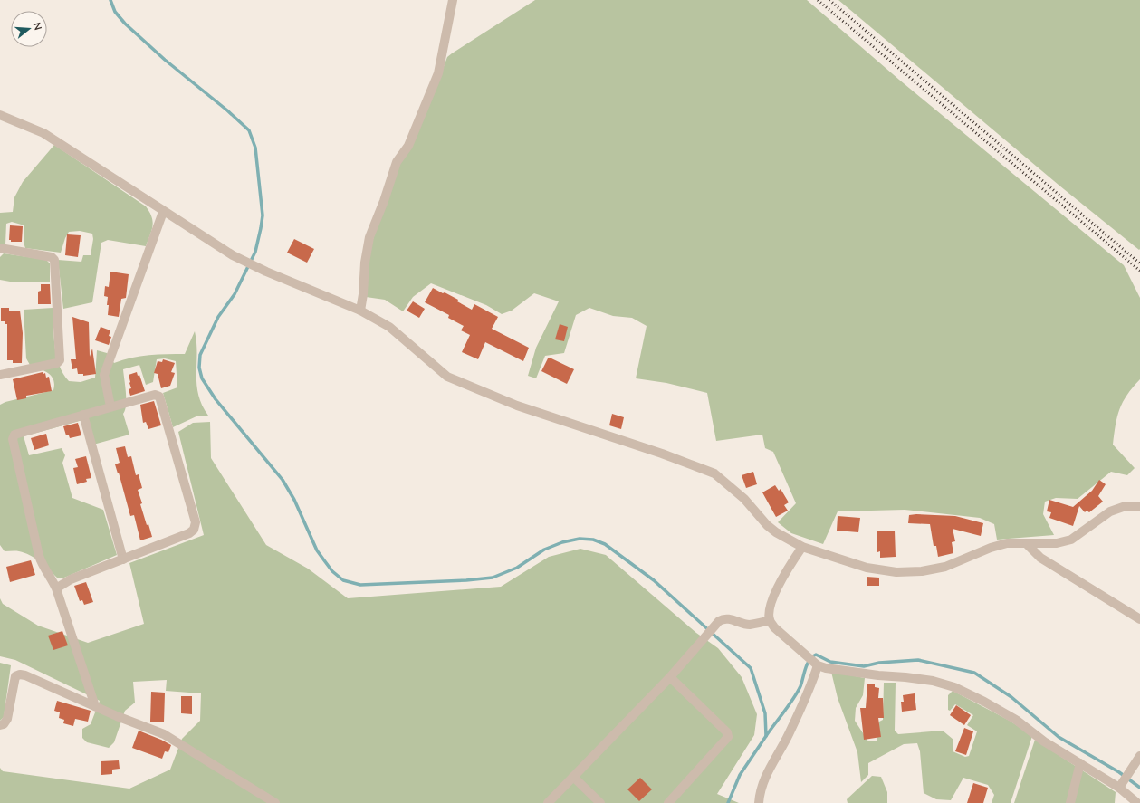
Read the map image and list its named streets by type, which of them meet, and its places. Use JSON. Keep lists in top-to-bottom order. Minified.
{"north":"right"}
